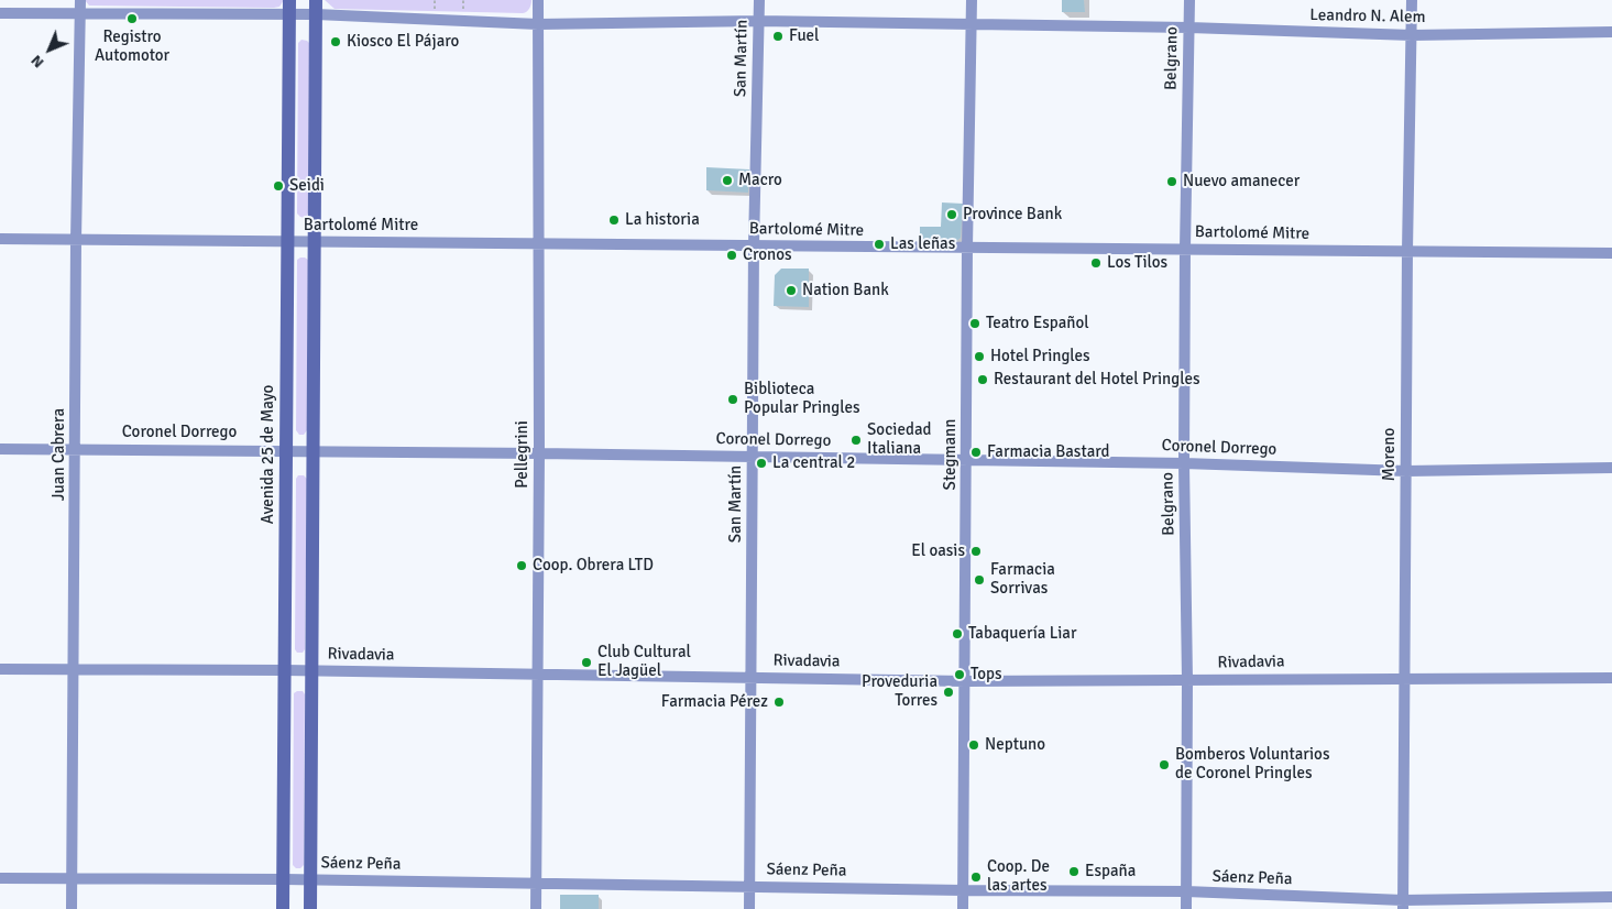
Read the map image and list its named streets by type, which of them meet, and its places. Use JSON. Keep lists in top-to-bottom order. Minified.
{"streets":{"main road":["Avenida 25 de Mayo"],"street":["Leandro N. Alem","San Martín","Belgrano","Bartolomé Mitre","Coronel Dorrego","Juan Cabrera","Pellegrini","Stegmann","Moreno","Rivadavia","Sáenz Peña"]},"crossings":[["Leandro N. Alem","San Martín"],["Leandro N. Alem","Belgrano"],["Leandro N. Alem","Juan Cabrera"],["Leandro N. Alem","Avenida 25 de Mayo"],["Leandro N. Alem","Pellegrini"],["Leandro N. Alem","Stegmann"],["Leandro N. Alem","Moreno"],["San Martín","Bartolomé Mitre"],["San Martín","Coronel Dorrego"],["San Martín","Rivadavia"],["San Martín","Sáenz Peña"],["Belgrano","Bartolomé Mitre"],["Belgrano","Coronel Dorrego"],["Belgrano","Rivadavia"],["Belgrano","Sáenz Peña"],["Bartolomé Mitre","Juan Cabrera"],["Bartolomé Mitre","Avenida 25 de Mayo"],["Bartolomé Mitre","Pellegrini"],["Bartolomé Mitre","Stegmann"],["Bartolomé Mitre","Moreno"],["Coronel Dorrego","Juan Cabrera"],["Coronel Dorrego","Avenida 25 de Mayo"],["Coronel Dorrego","Pellegrini"],["Coronel Dorrego","Stegmann"],["Coronel Dorrego","Moreno"],["Juan Cabrera","Rivadavia"],["Juan Cabrera","Sáenz Peña"],["Avenida 25 de Mayo","Rivadavia"],["Avenida 25 de Mayo","Sáenz Peña"],["Pellegrini","Rivadavia"],["Pellegrini","Sáenz Peña"],["Stegmann","Rivadavia"],["Stegmann","Sáenz Peña"],["Moreno","Rivadavia"],["Moreno","Sáenz Peña"]],"places":["Registro Automotor","Fuel","Kiosco El Pájaro","Macro","Nuevo amanecer","Seidi","Province Bank","La historia","Las leñas","Cronos","Los Tilos","Nation Bank","Teatro Español","Hotel Pringles","Restaurant del Hotel Pringles","Biblioteca Popular Pringles","Sociedad Italiana","Farmacia Bastard","La central 2","El oasis","Coop. Obrera LTD","Farmacia Sorrivas","Tabaquería Liar","Club Cultural El Jagüel","Tops","Proveduria Torres","Farmacia Pérez","Neptuno","Bomberos Voluntarios de Coronel Pringles","España","Coop. De las artes"],"north":"bottom left"}
